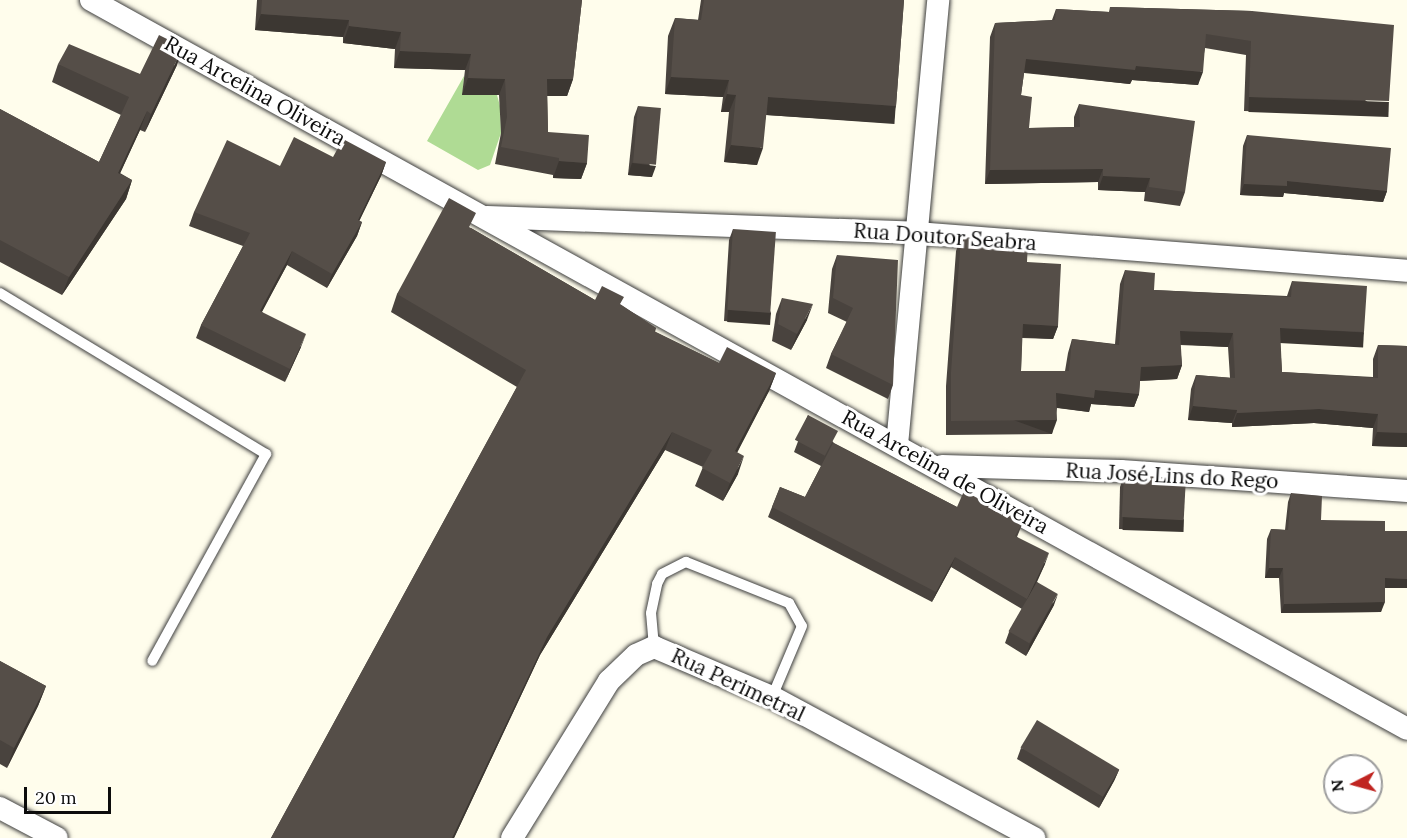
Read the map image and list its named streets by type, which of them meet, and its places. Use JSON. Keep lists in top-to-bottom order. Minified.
{"streets":{"street":["Rua Arcelina Oliveira","Rua Doutor Seabra","Rua Arcelina de Oliveira","Rua José Lins do Rego","Rua Perimetral"]},"crossings":[["Rua Arcelina Oliveira","Rua Doutor Seabra"],["Rua Arcelina Oliveira","Rua Arcelina de Oliveira"],["Rua Doutor Seabra","Rua Arcelina de Oliveira"],["Rua Arcelina de Oliveira","Rua José Lins do Rego"]],"scale_bar":"20 m","north":"left"}
